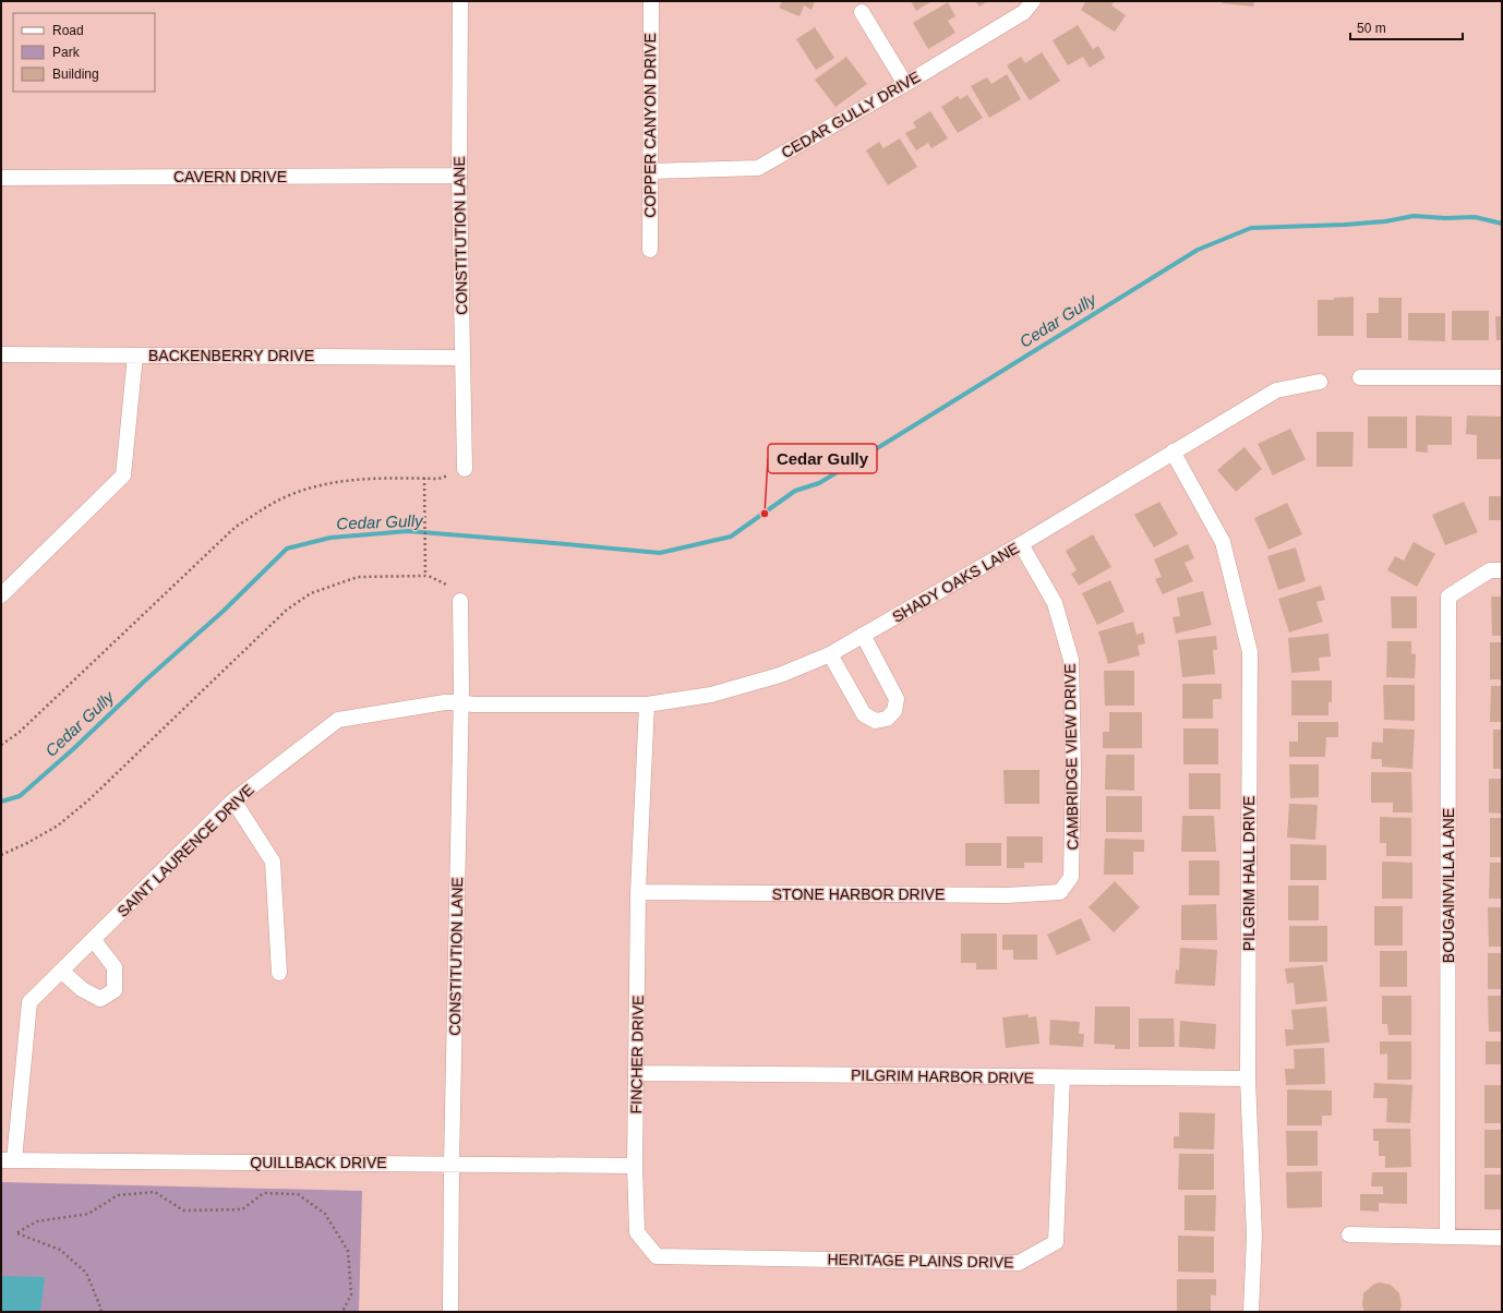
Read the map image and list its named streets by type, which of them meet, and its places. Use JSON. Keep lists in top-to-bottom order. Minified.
{"streets":{"street":["CEDAR GULLY DRIVE","COPPER CANYON DRIVE","CAVERN DRIVE","CONSTITUTION LANE","BACKENBERRY DRIVE","SHADY OAKS LANE","CAMBRIDGE VIEW DRIVE","SAINT LAURENCE DRIVE","PILGRIM HALL DRIVE","BOUGAINVILLA LANE","STONE HARBOR DRIVE","FINCHER DRIVE","PILGRIM HARBOR DRIVE","QUILLBACK DRIVE","HERITAGE PLAINS DRIVE"]},"crossings":[["CEDAR GULLY DRIVE","COPPER CANYON DRIVE"],["CAVERN DRIVE","CONSTITUTION LANE"],["CONSTITUTION LANE","BACKENBERRY DRIVE"],["CONSTITUTION LANE","SAINT LAURENCE DRIVE"],["CONSTITUTION LANE","QUILLBACK DRIVE"],["SHADY OAKS LANE","CAMBRIDGE VIEW DRIVE"],["SHADY OAKS LANE","SAINT LAURENCE DRIVE"],["SHADY OAKS LANE","PILGRIM HALL DRIVE"],["SHADY OAKS LANE","FINCHER DRIVE"],["CAMBRIDGE VIEW DRIVE","STONE HARBOR DRIVE"],["SAINT LAURENCE DRIVE","QUILLBACK DRIVE"],["PILGRIM HALL DRIVE","PILGRIM HARBOR DRIVE"],["STONE HARBOR DRIVE","FINCHER DRIVE"],["FINCHER DRIVE","PILGRIM HARBOR DRIVE"],["FINCHER DRIVE","QUILLBACK DRIVE"],["FINCHER DRIVE","HERITAGE PLAINS DRIVE"],["PILGRIM HARBOR DRIVE","HERITAGE PLAINS DRIVE"]],"water":["Cedar Gully"],"places":["Cedar Gully"],"legend":["Road","Park","Building"],"scale_bar":"50 m"}
